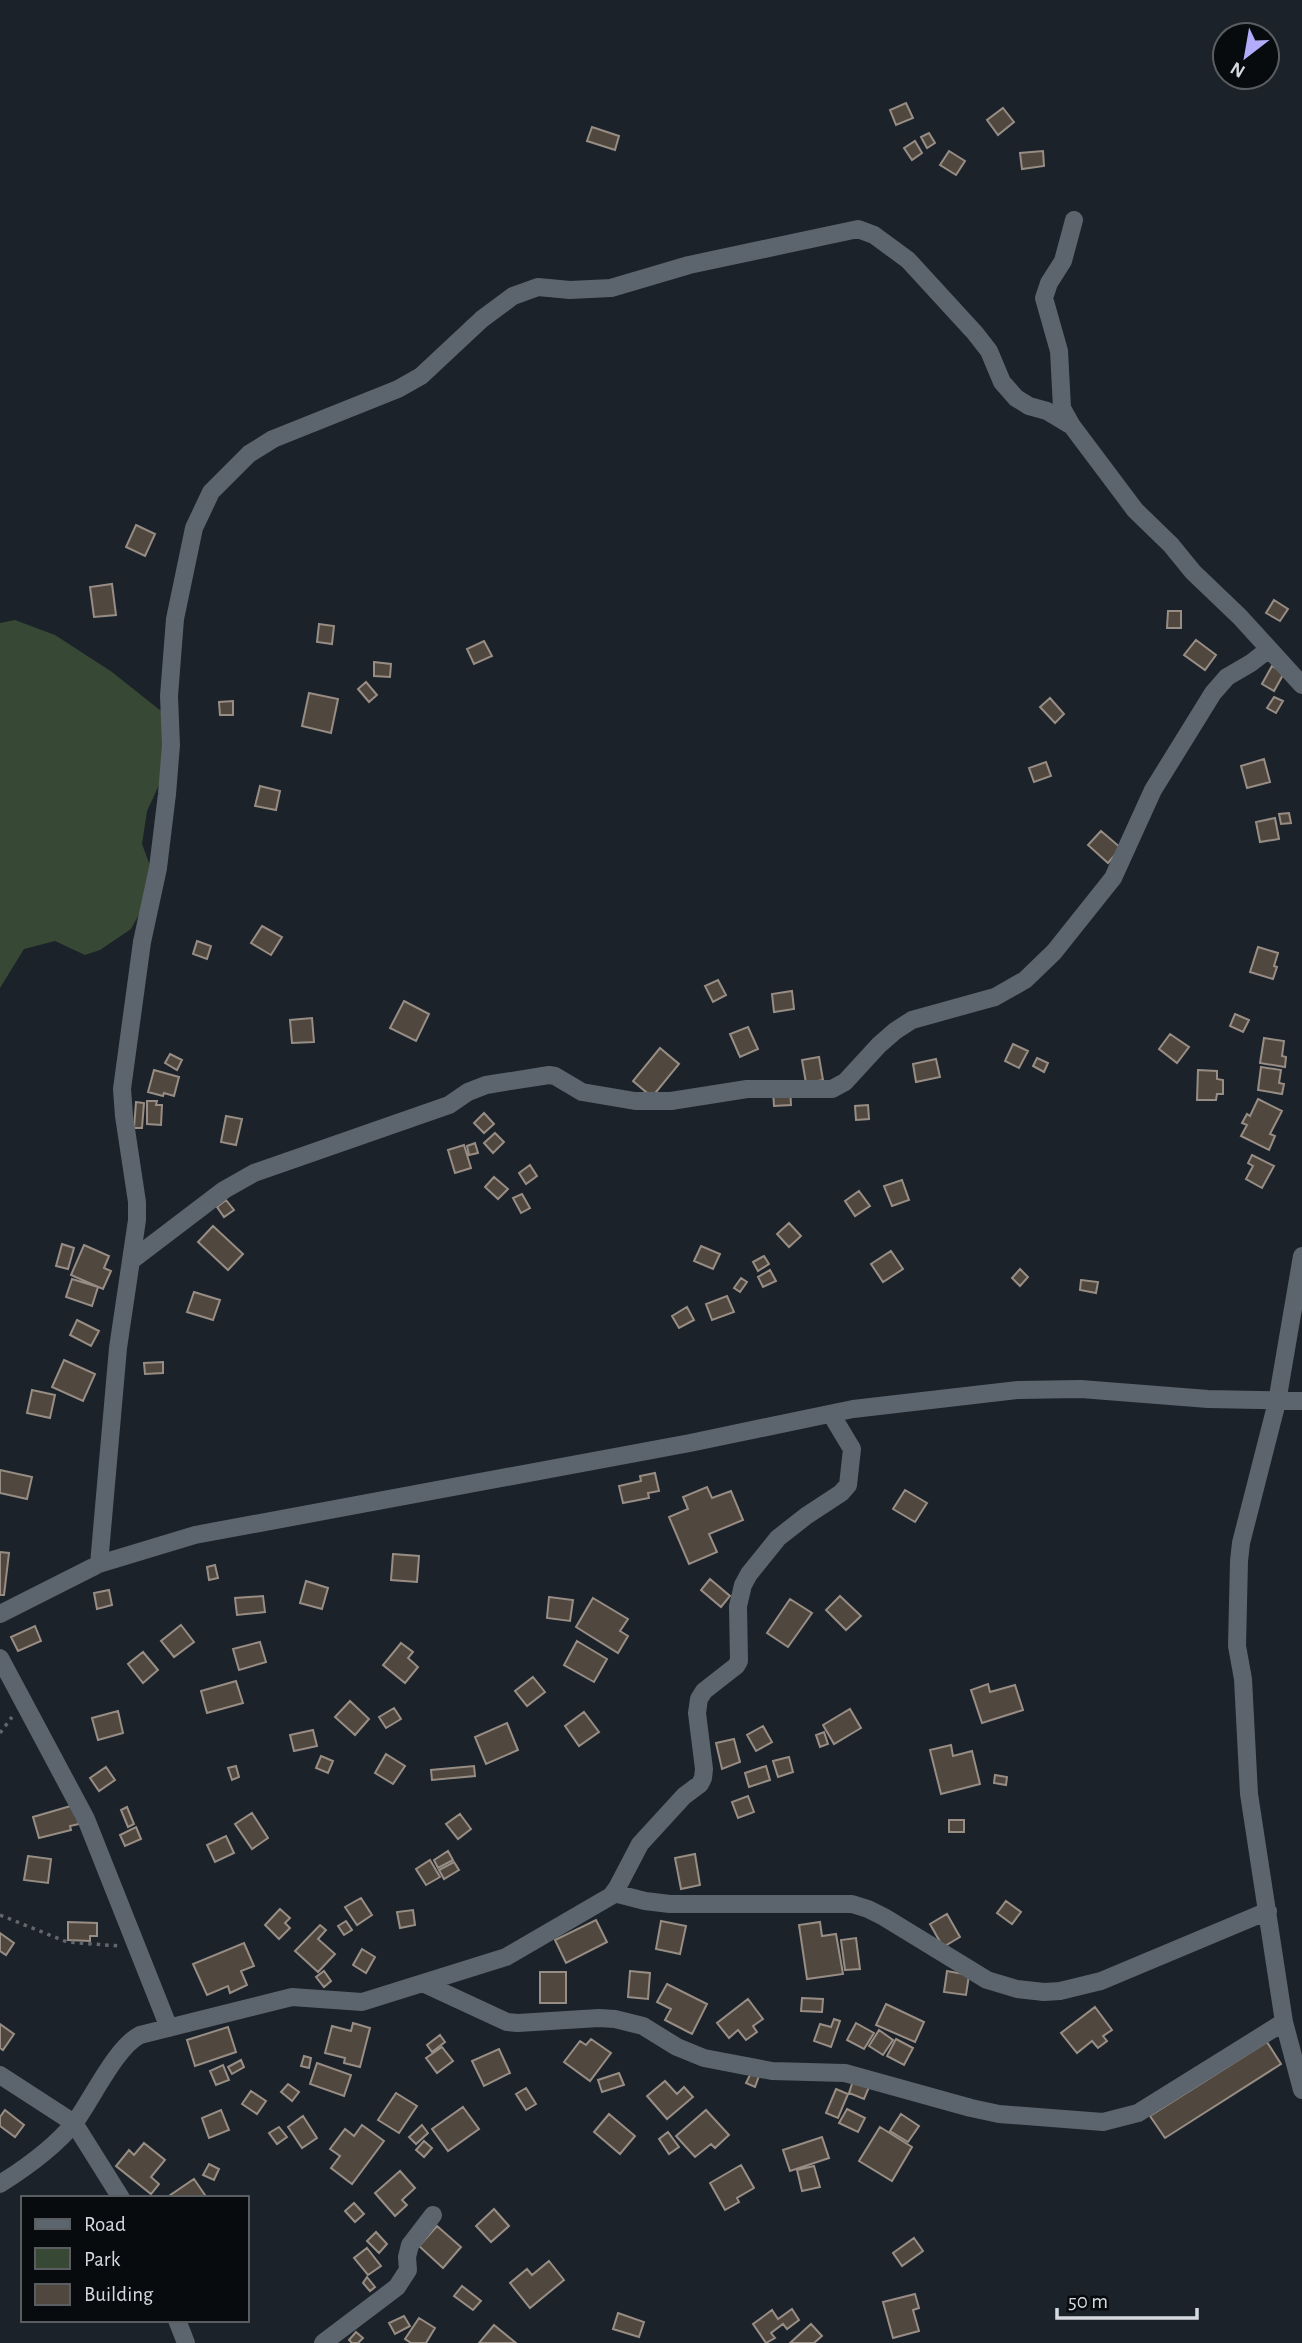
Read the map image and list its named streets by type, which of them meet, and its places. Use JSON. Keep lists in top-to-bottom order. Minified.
{"legend":["Road","Park","Building"],"scale_bar":"50 m","north":"bottom left"}
